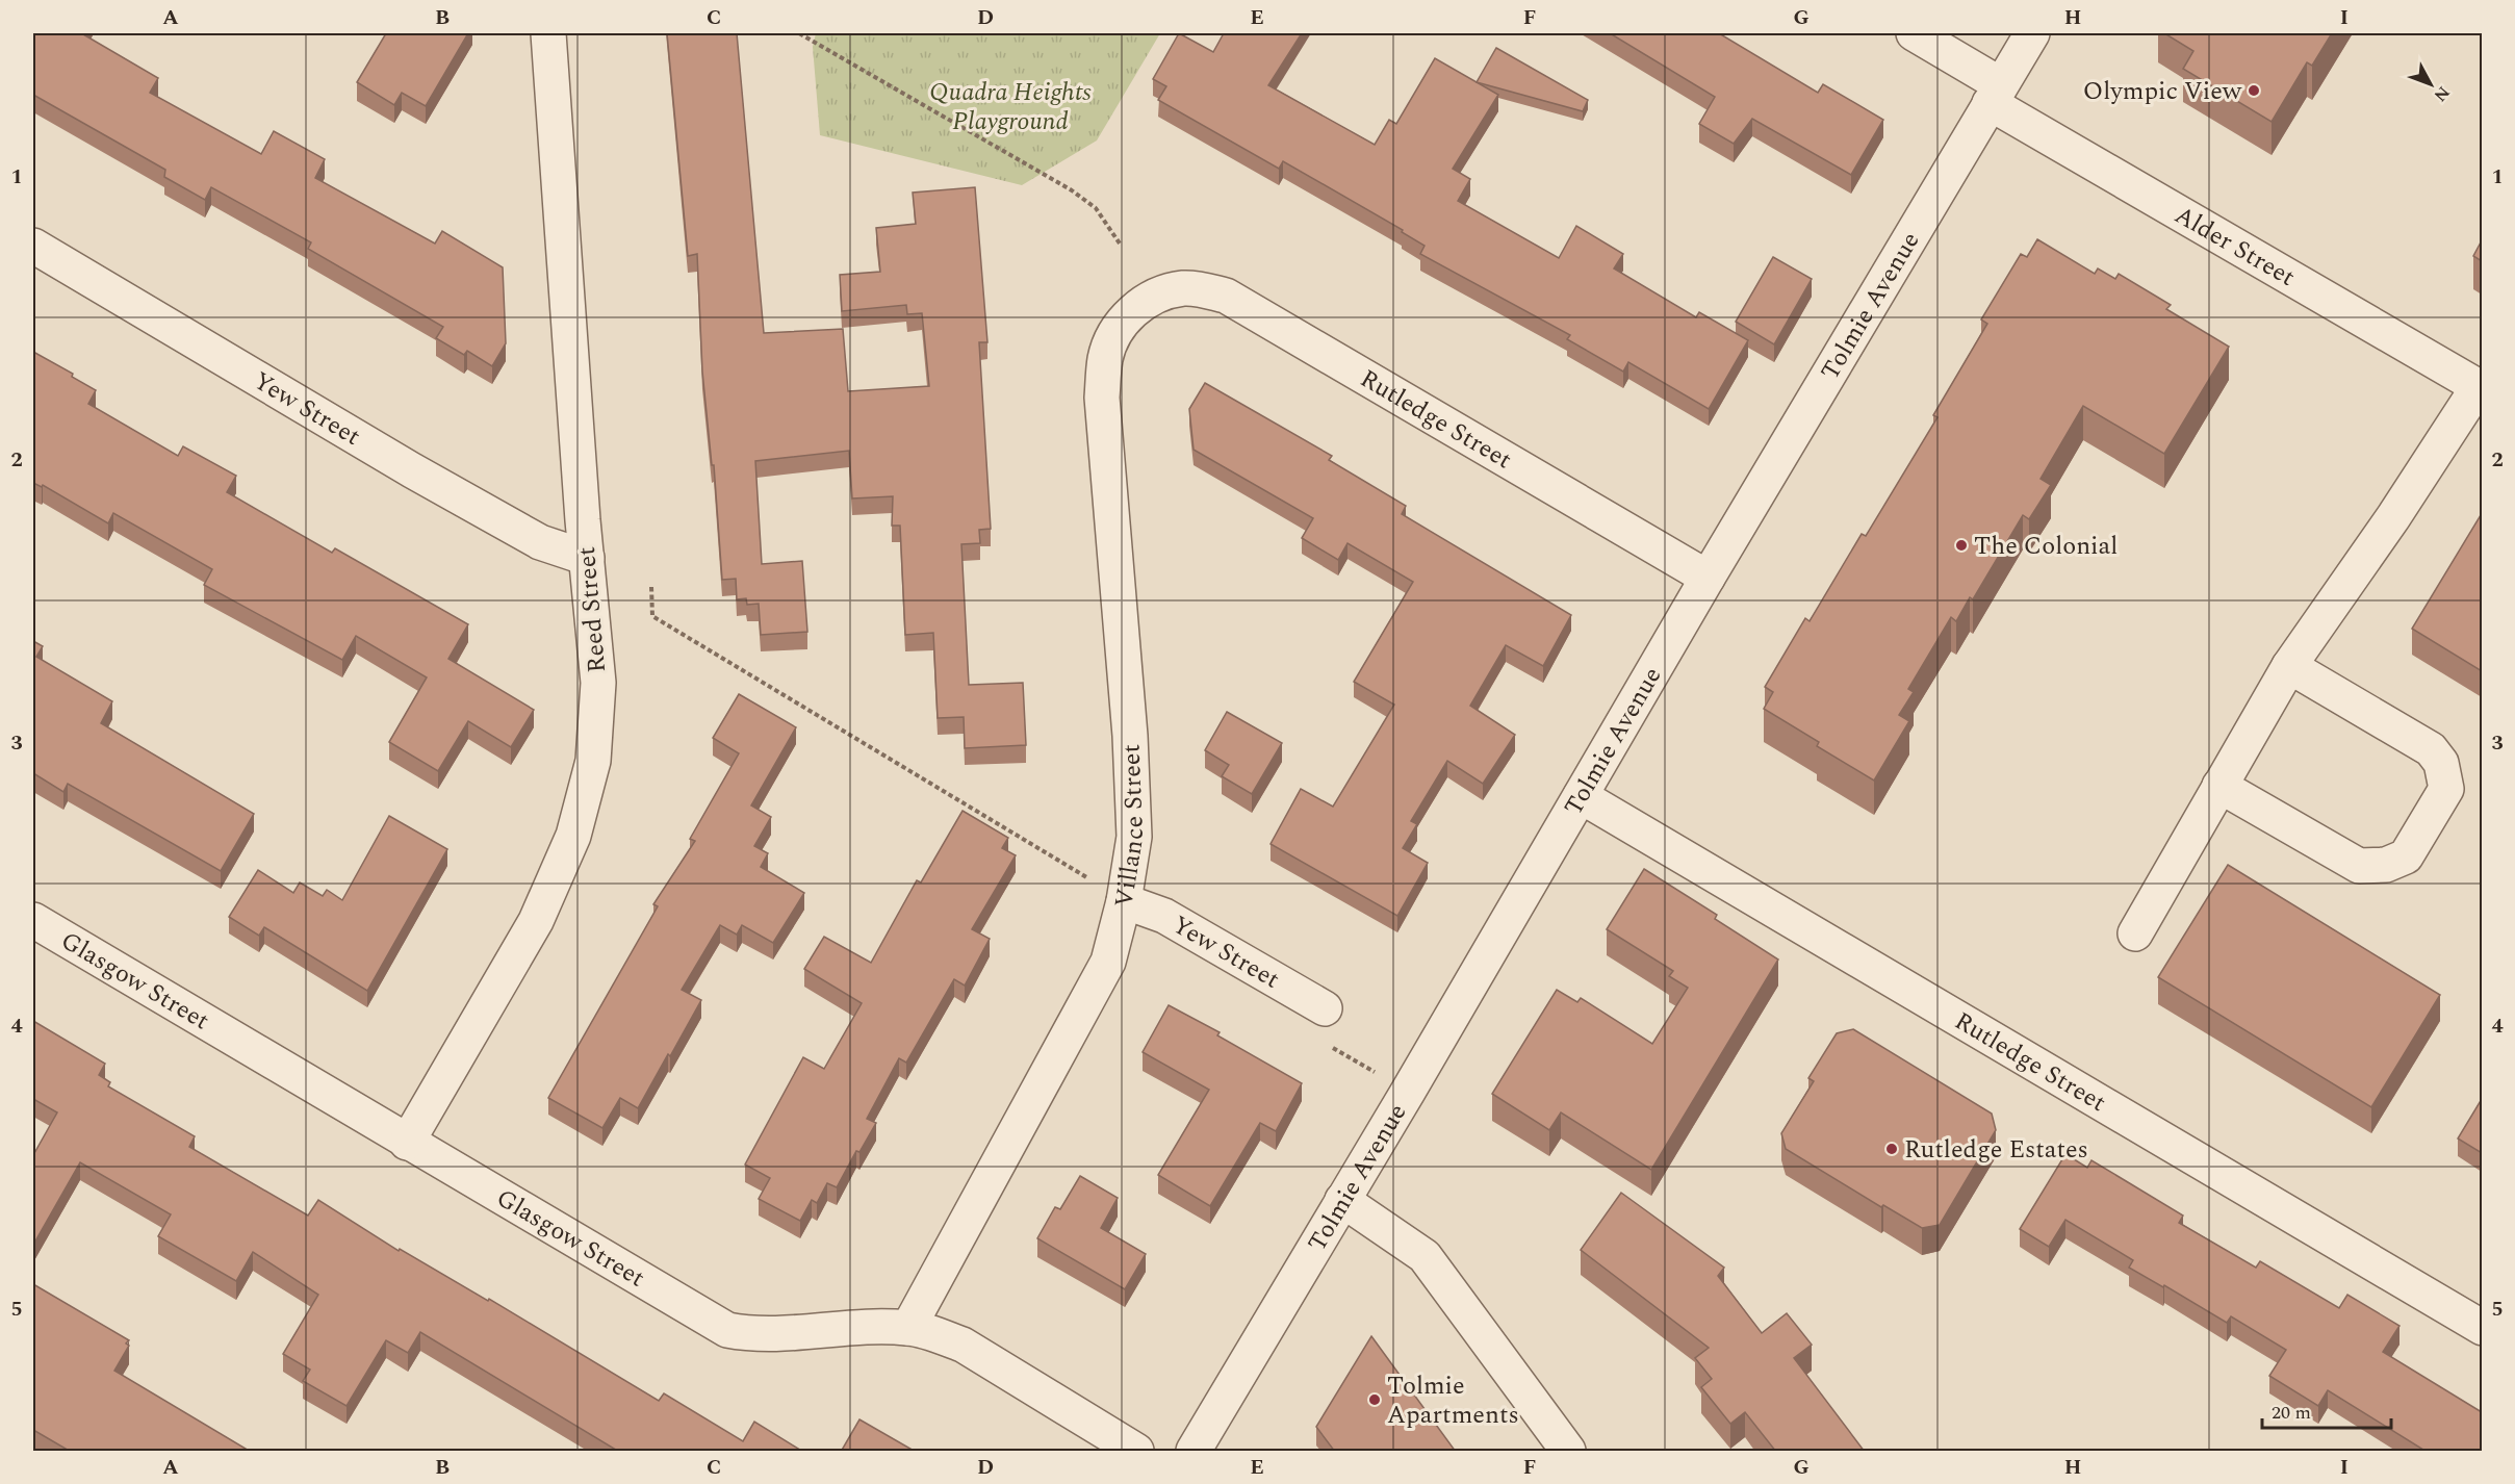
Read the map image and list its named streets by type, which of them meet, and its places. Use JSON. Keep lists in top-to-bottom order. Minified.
{"streets":{"street":["Alder Street","Tolmie Avenue","Yew Street","Rutledge Street","Reed Street","Villance Street","Glasgow Street"]},"crossings":[["Alder Street","Tolmie Avenue"],["Tolmie Avenue","Rutledge Street"],["Yew Street","Reed Street"],["Yew Street","Villance Street"],["Rutledge Street","Villance Street"],["Reed Street","Glasgow Street"],["Villance Street","Glasgow Street"]],"parks":["Quadra Heights Playground"],"places":["Olympic View","The Colonial","Rutledge Estates","Tolmie Apartments"],"scale_bar":"20 m","north":"bottom right","grid":{"columns":["A","B","C","D","E","F","G","H","I"],"rows":["1","2","3","4","5"]}}
